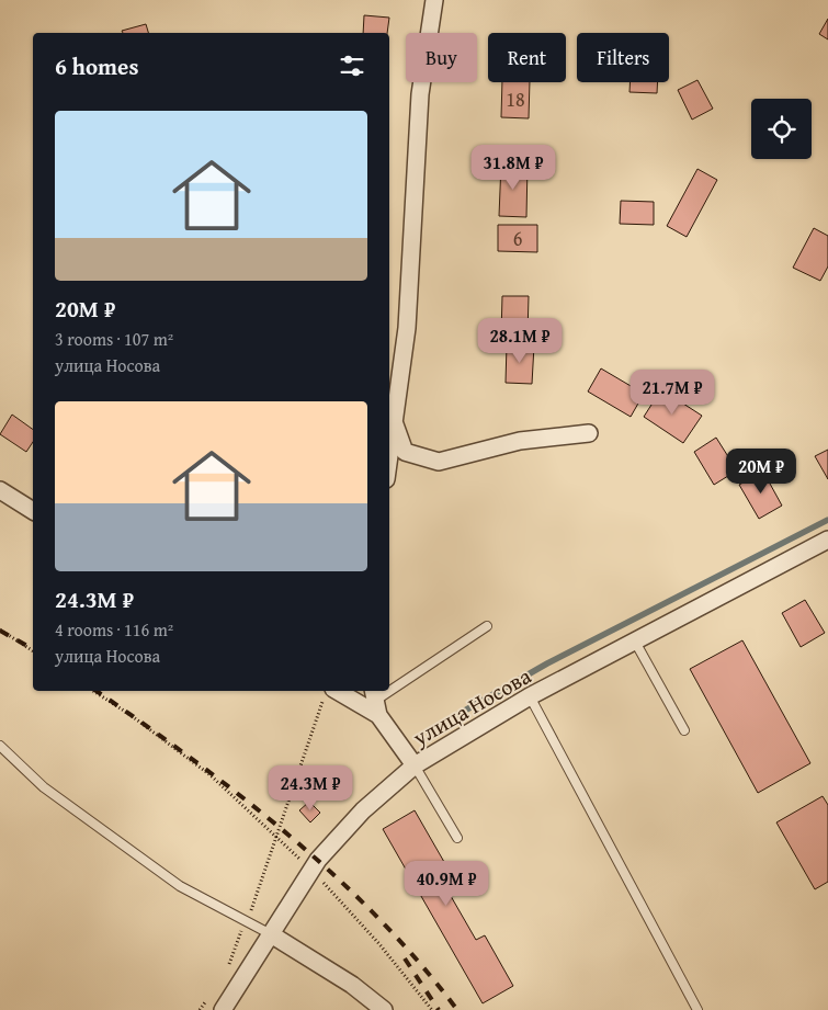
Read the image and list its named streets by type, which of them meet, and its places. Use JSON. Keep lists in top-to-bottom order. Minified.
{"streets":{"street":["улица Носова"]},"house_numbers":["18","6"],"page":{"chip":["Buy","Rent","Filters"],"heading":"6 homes","list":[{"name":"20M ₽","note":"3 rooms · 107 m² · улица Носова"},{"name":"24.3M ₽","note":"4 rooms · 116 m² · улица Носова"}],"price":["31.8M ₽","28.1M ₽","21.7M ₽","20M ₽","24.3M ₽","40.9M ₽"]}}
